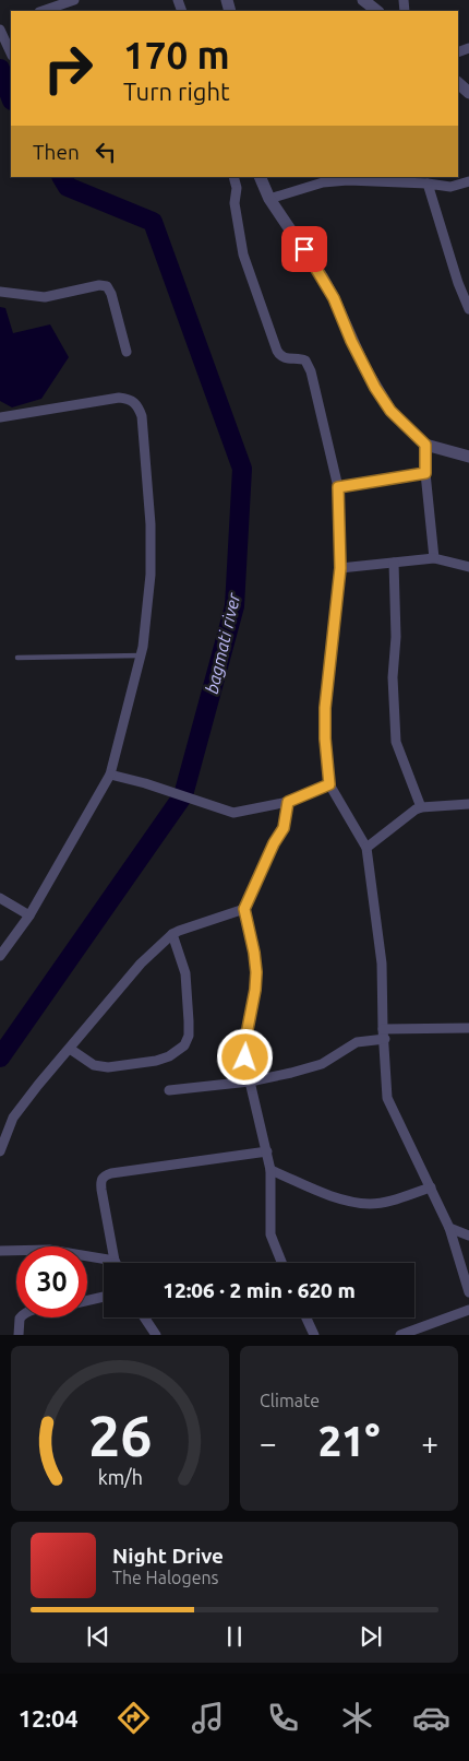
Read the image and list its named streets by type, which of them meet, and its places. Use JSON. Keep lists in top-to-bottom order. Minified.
{"water":["bagmati river"],"page":{"turn":["170 m","Turn right"],"then":"Then","limit":"30","trip":"12:06 · 2 min · 620 m","tile":"Climate","heat":["−","21°","+"],"song":["Night Drive","The Halogens"],"tabs":"12:04","gauge":["26","km/h"]}}
